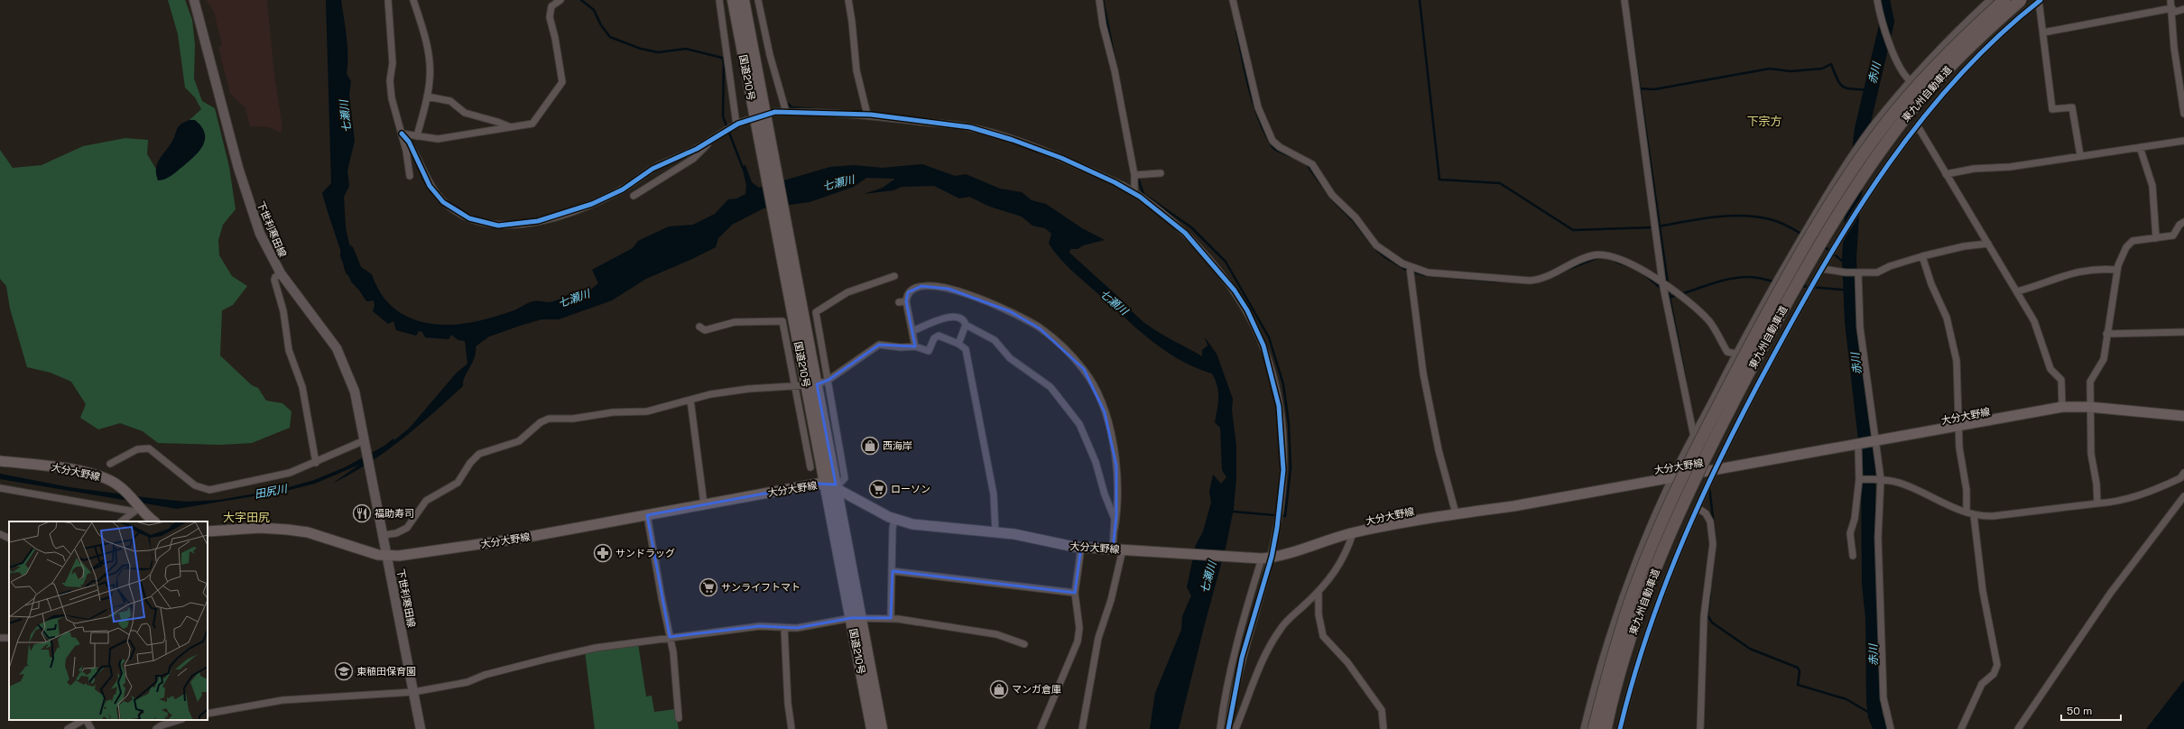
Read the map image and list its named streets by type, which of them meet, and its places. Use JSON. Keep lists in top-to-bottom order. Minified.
{"streets":{"highway":["国道210号","東九州自動車道"],"main road":["下世利寒田線","大分大野線"]},"crossings":[["国道210号","大分大野線"],["下世利寒田線","大分大野線"]],"districts":["下宗方","大字田尻"],"water":["赤川","七瀬川","田尻川"],"places":{"shop":["西海岸","マンガ倉庫"],"supermarket":["ローソン","サンライフトマト"],"restaurant":["福助寿司"],"pharmacy":["サンドラッグ"],"school or university":["東稙田保育園"]},"scale_bar":"50 m"}
